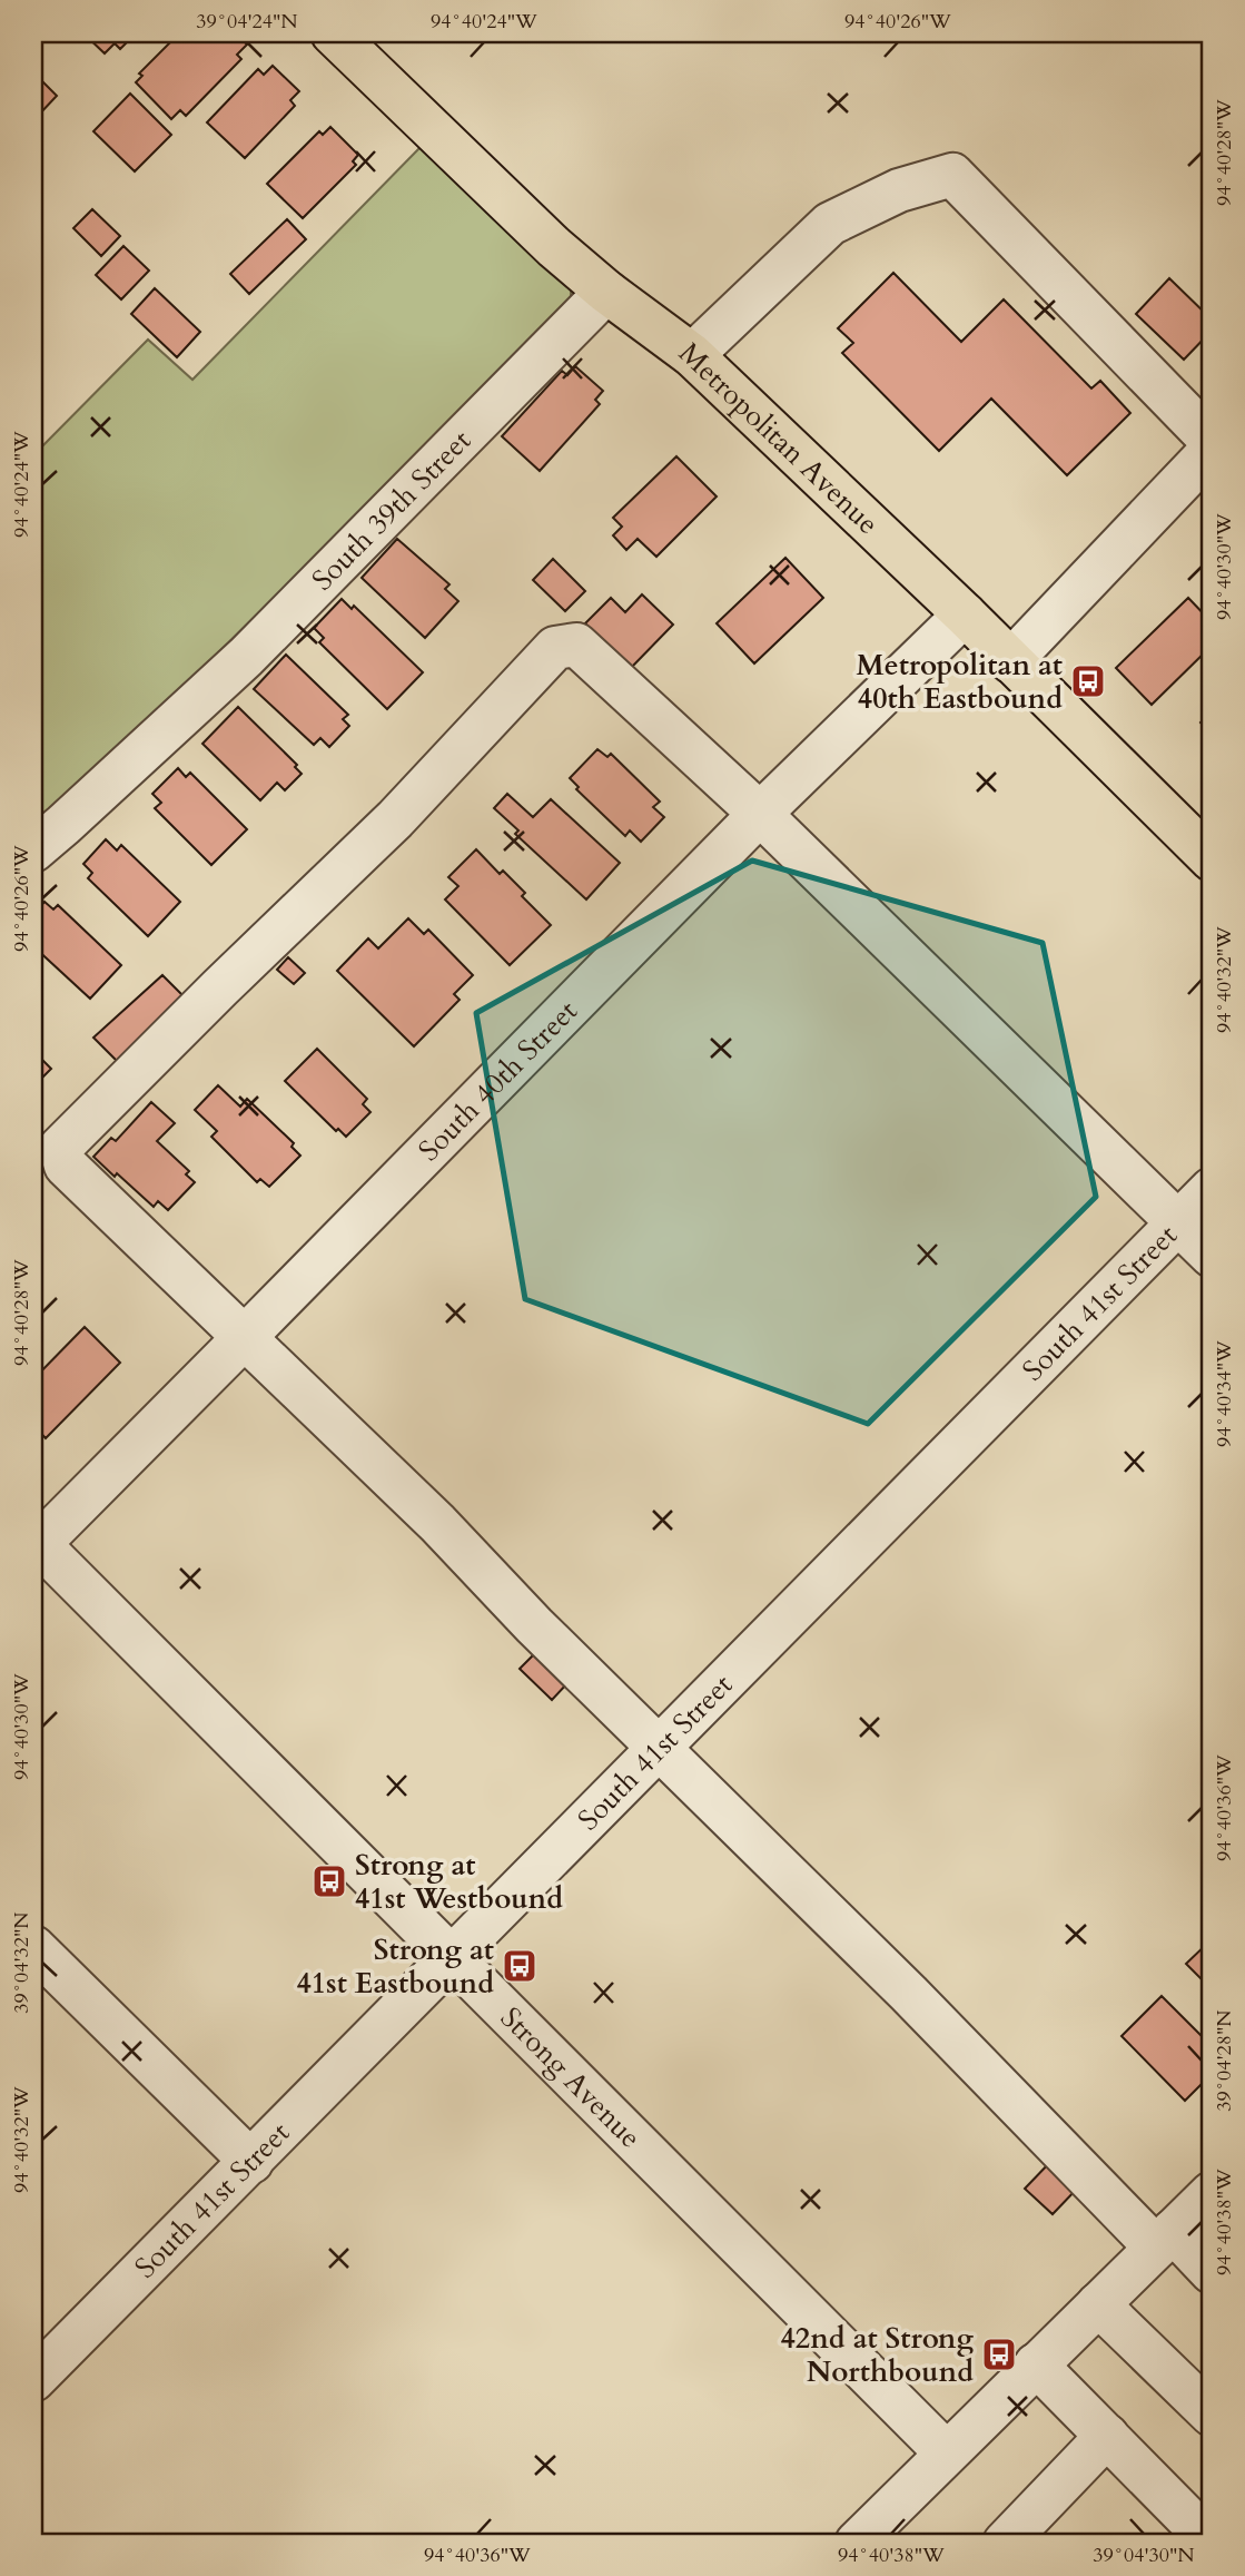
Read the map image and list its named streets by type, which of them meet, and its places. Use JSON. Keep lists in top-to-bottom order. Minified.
{"streets":{"main road":["Metropolitan Avenue"],"street":["South 39th Street","South 40th Street","South 41st Street","Strong Avenue"]},"crossings":[["Metropolitan Avenue","South 39th Street"],["Metropolitan Avenue","South 40th Street"],["South 40th Street","Strong Avenue"],["South 41st Street","Strong Avenue"]],"places":{"bus stop":["Metropolitan at 40th Eastbound","Strong at 41st Westbound","Strong at 41st Eastbound","42nd at Strong Northbound"]},"coordinates":["39°04'24\"N","94°40'24\"W","94°40'26\"W","94°40'28\"W","94°40'30\"W","94°40'32\"W","94°40'34\"W","94°40'36\"W","39°04'32\"N","39°04'28\"N","94°40'38\"W","39°04'30\"N"]}
